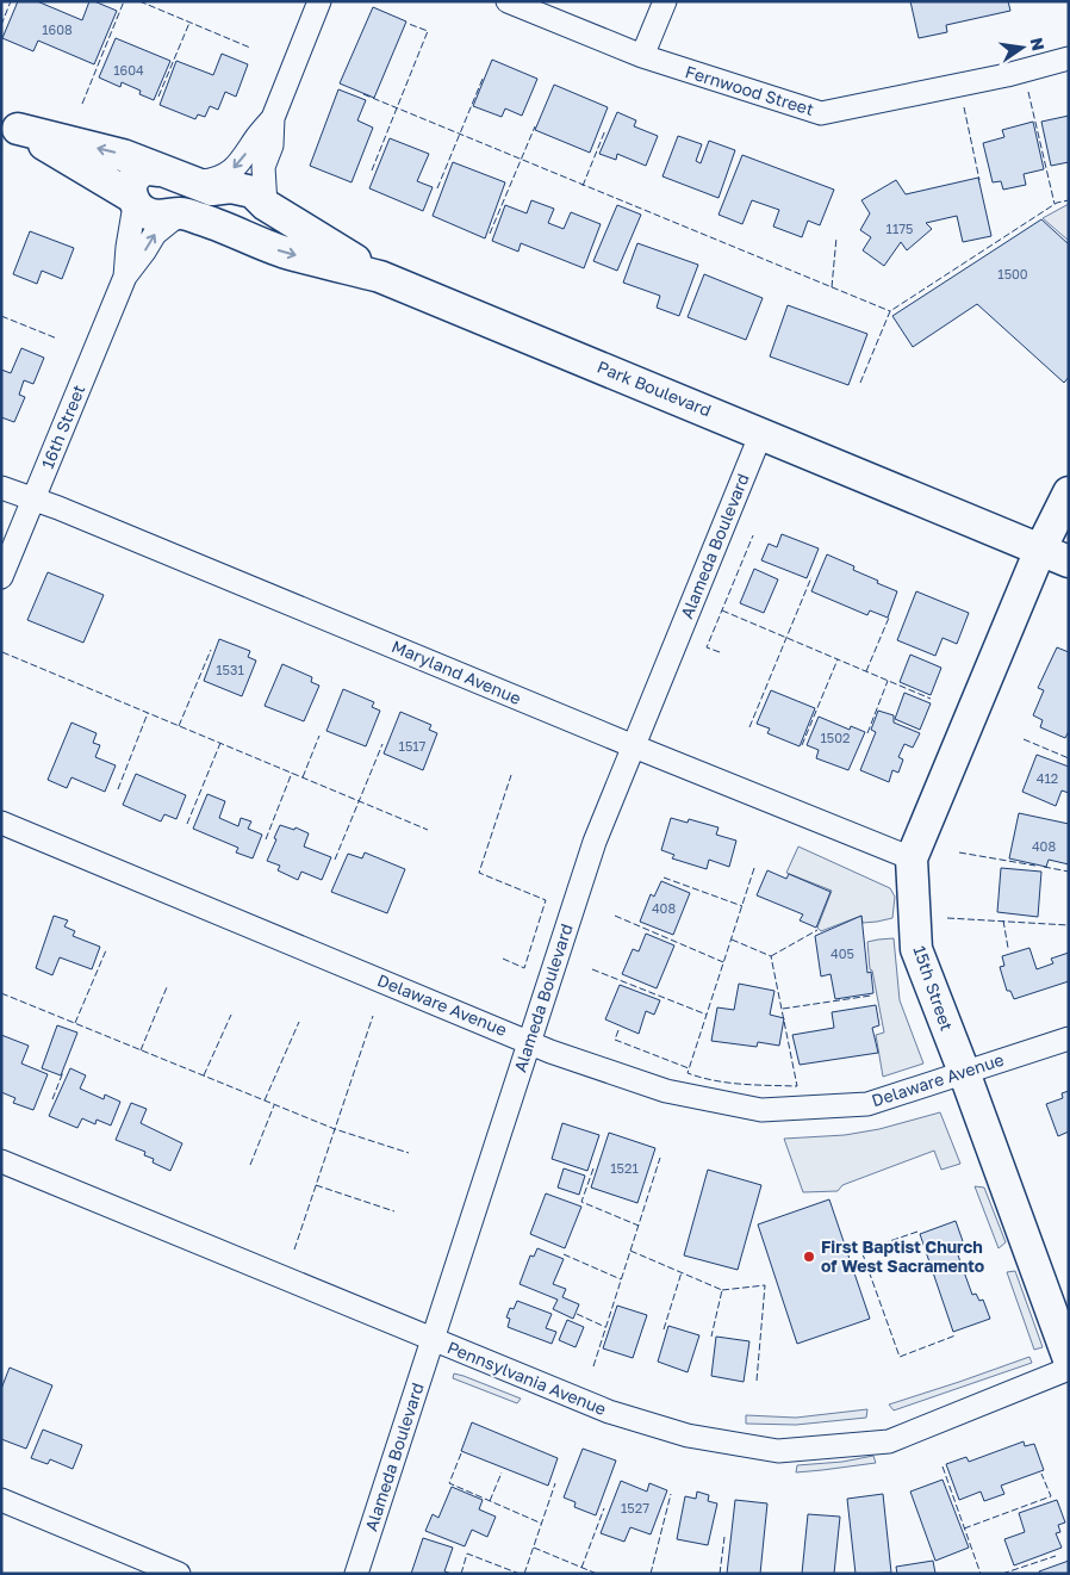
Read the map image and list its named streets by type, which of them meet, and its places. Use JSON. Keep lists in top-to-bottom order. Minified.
{"streets":{"street":["Fernwood Street","Park Boulevard","16th Street","Alameda Boulevard","Maryland Avenue","15th Street","Delaware Avenue","Pennsylvania Avenue"]},"crossings":[["Park Boulevard","Alameda Boulevard"],["Park Boulevard","15th Street"],["16th Street","Maryland Avenue"],["Alameda Boulevard","Maryland Avenue"],["Alameda Boulevard","Delaware Avenue"],["Alameda Boulevard","Pennsylvania Avenue"],["Maryland Avenue","15th Street"],["15th Street","Delaware Avenue"]],"places":["First Baptist Church of West Sacramento"],"house_numbers":["1608","1604","1175","1500","1531","1502","1517","412","408","408","405","1521","1527"],"north":"right"}
